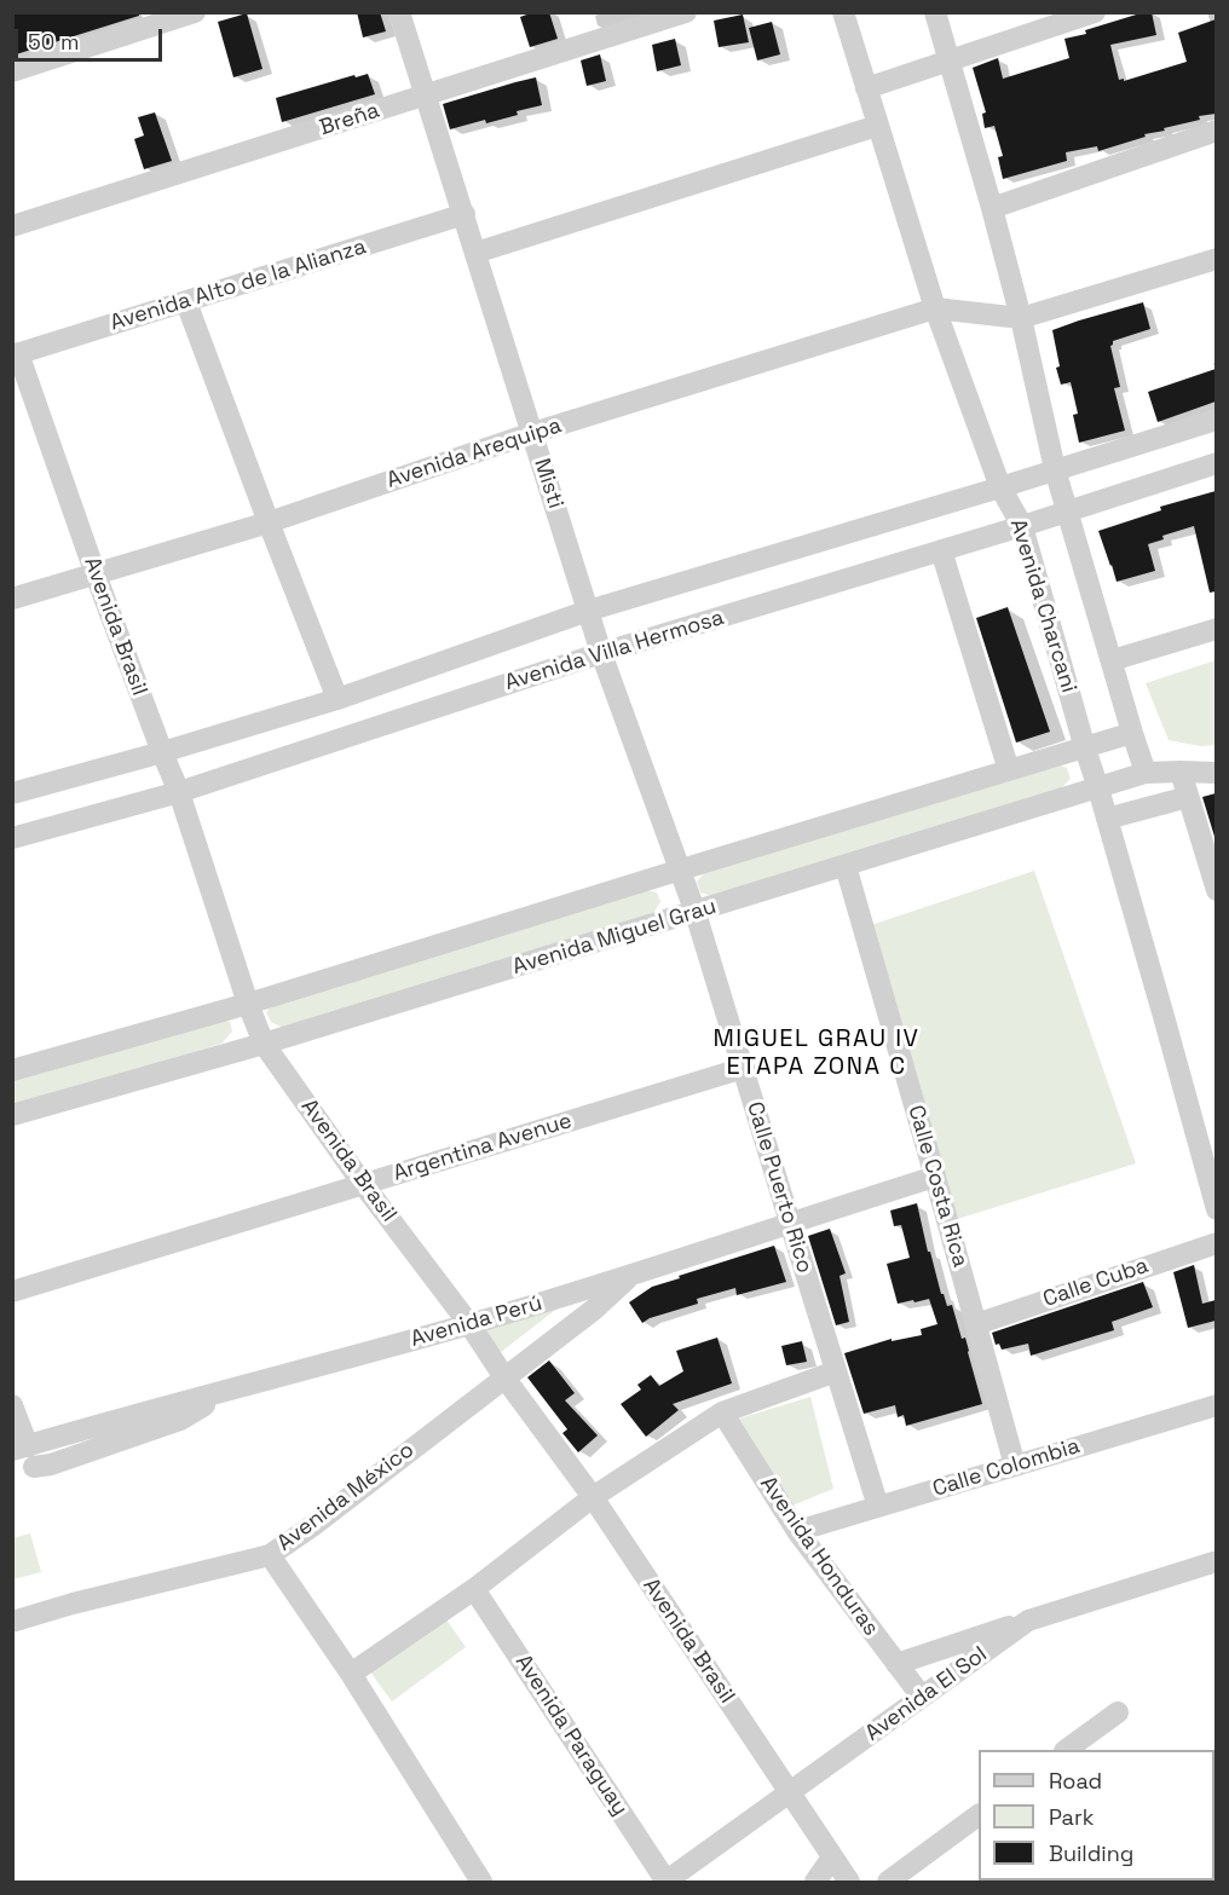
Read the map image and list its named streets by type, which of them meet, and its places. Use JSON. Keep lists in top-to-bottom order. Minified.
{"streets":{"street":["Breña","Avenida Alto de la Alianza","Avenida Arequipa","Misti","Avenida Charcani","Avenida Brasil","Avenida Villa Hermosa","Avenida Miguel Grau","Argentina Avenue","Calle Costa Rica","Calle Puerto Rico","Calle Cuba","Avenida Perú","Calle Colombia","Avenida México","Avenida Honduras","Avenida El Sol","Avenida Paraguay"]},"crossings":[["Breña","Misti"],["Avenida Alto de la Alianza","Misti"],["Avenida Alto de la Alianza","Avenida Brasil"],["Avenida Arequipa","Misti"],["Avenida Arequipa","Avenida Charcani"],["Avenida Arequipa","Avenida Brasil"],["Misti","Avenida Villa Hermosa"],["Misti","Avenida Miguel Grau"],["Misti","Calle Puerto Rico"],["Avenida Charcani","Avenida Villa Hermosa"],["Avenida Charcani","Avenida Miguel Grau"],["Avenida Brasil","Avenida Villa Hermosa"],["Avenida Brasil","Avenida Miguel Grau"],["Avenida Brasil","Argentina Avenue"],["Avenida Brasil","Avenida Perú"],["Avenida Brasil","Avenida México"],["Avenida Brasil","Avenida El Sol"],["Avenida Miguel Grau","Calle Costa Rica"],["Avenida Miguel Grau","Calle Puerto Rico"],["Argentina Avenue","Calle Puerto Rico"],["Calle Costa Rica","Calle Cuba"],["Calle Costa Rica","Avenida Perú"],["Calle Costa Rica","Calle Colombia"],["Calle Puerto Rico","Avenida Perú"],["Calle Puerto Rico","Calle Colombia"],["Avenida Perú","Avenida México"],["Calle Colombia","Avenida Honduras"],["Avenida Honduras","Avenida El Sol"],["Avenida El Sol","Avenida Paraguay"]],"districts":["MIGUEL GRAU IV ETAPA ZONA C"],"legend":["Road","Park","Building"],"scale_bar":"50 m"}
